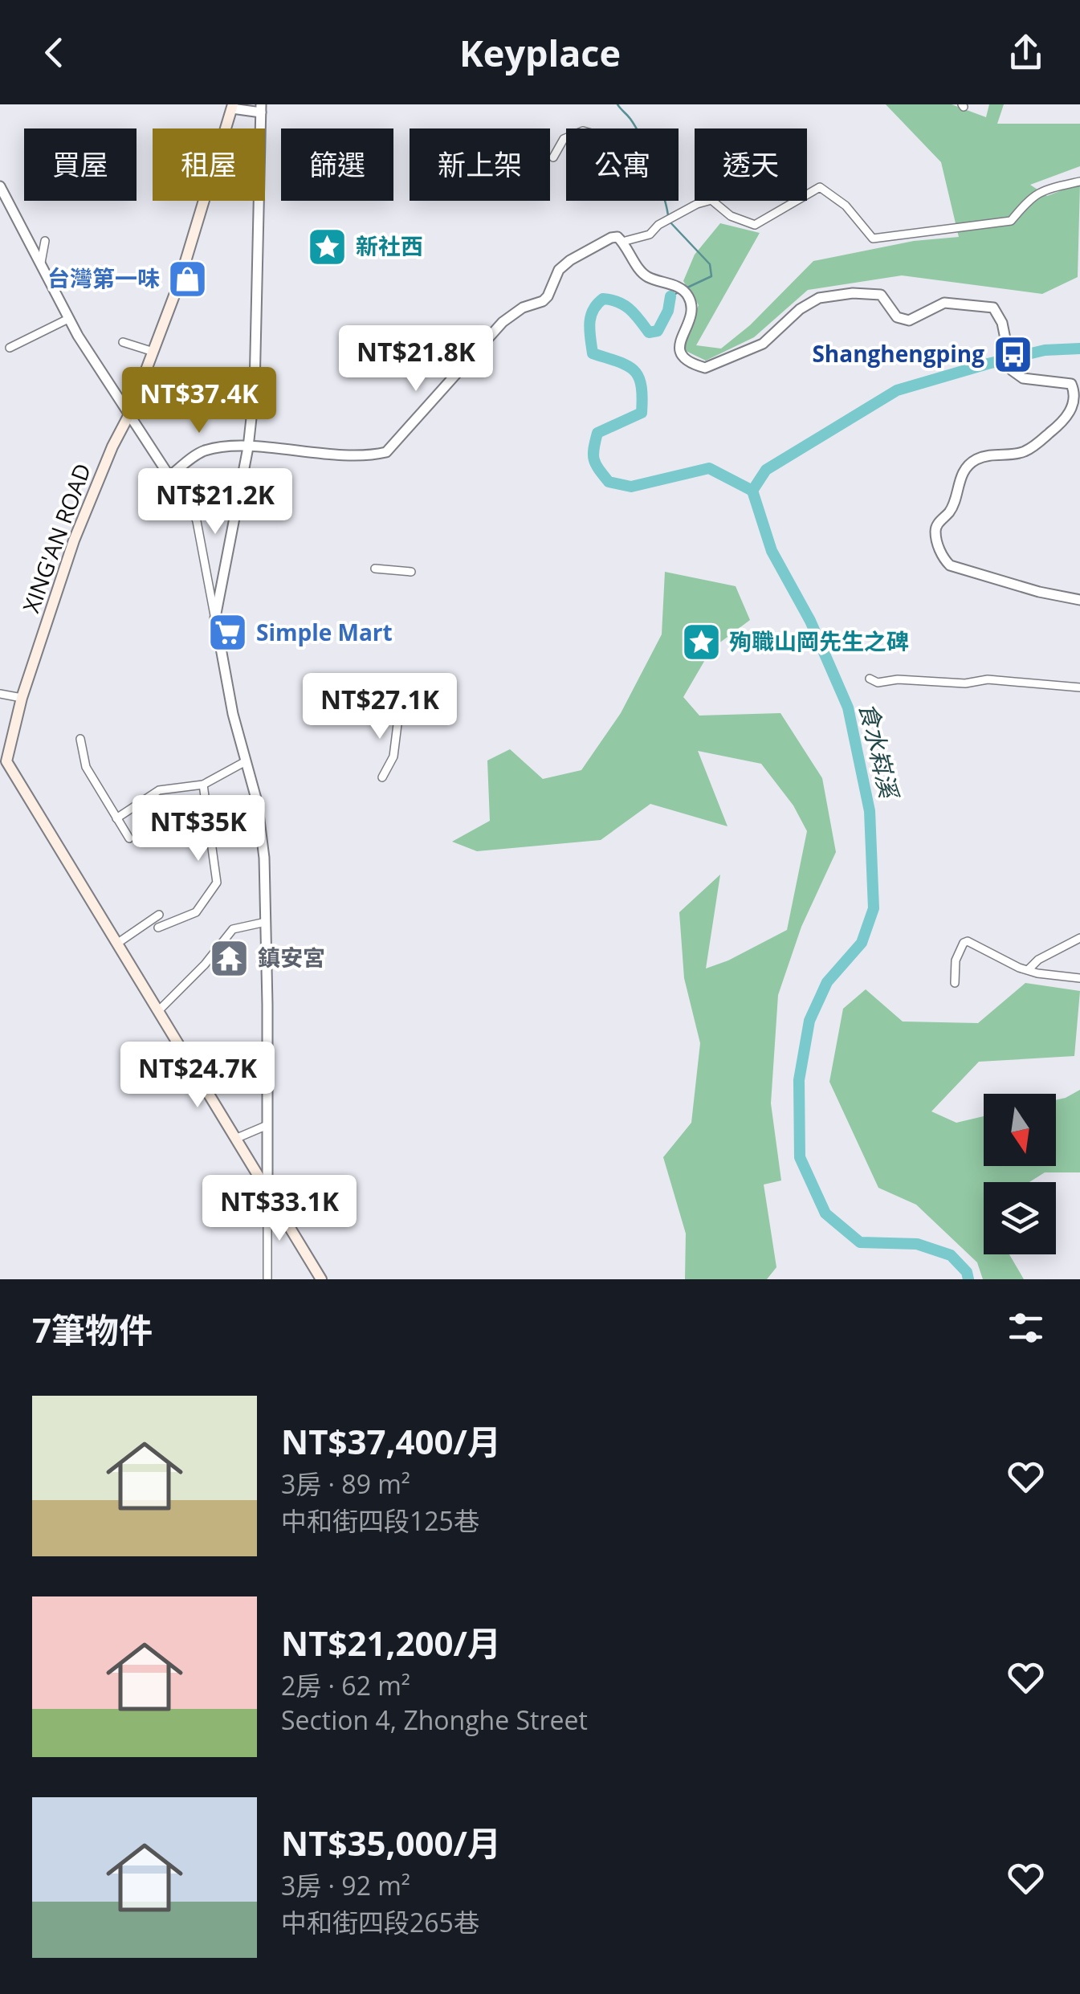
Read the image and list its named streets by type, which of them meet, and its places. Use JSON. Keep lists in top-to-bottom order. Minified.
{"streets":{"main road":["XING'AN ROAD"]},"water":["食水嵙溪"],"places":{"place":["新社西","殉職山岡先生之碑"],"shop":["台灣第一味"],"bus stop":["Shanghengping"],"supermarket":["Simple Mart"],"temple":["鎮安宮"]},"north":"bottom","page":{"header":"Keyplace","chip":["買屋","租屋","篩選","新上架","公寓","透天"],"price":["NT$21.8K","NT$37.4K","NT$21.2K","NT$27.1K","NT$35K","NT$24.7K","NT$33.1K"],"heading":"7筆物件","list":[{"name":"NT$37,400/月","note":"3房 · 89 m² · 中和街四段125巷"},{"name":"NT$21,200/月","note":"2房 · 62 m² · Section 4, Zhonghe Street"},{"name":"NT$35,000/月","note":"3房 · 92 m² · 中和街四段265巷"}]}}
